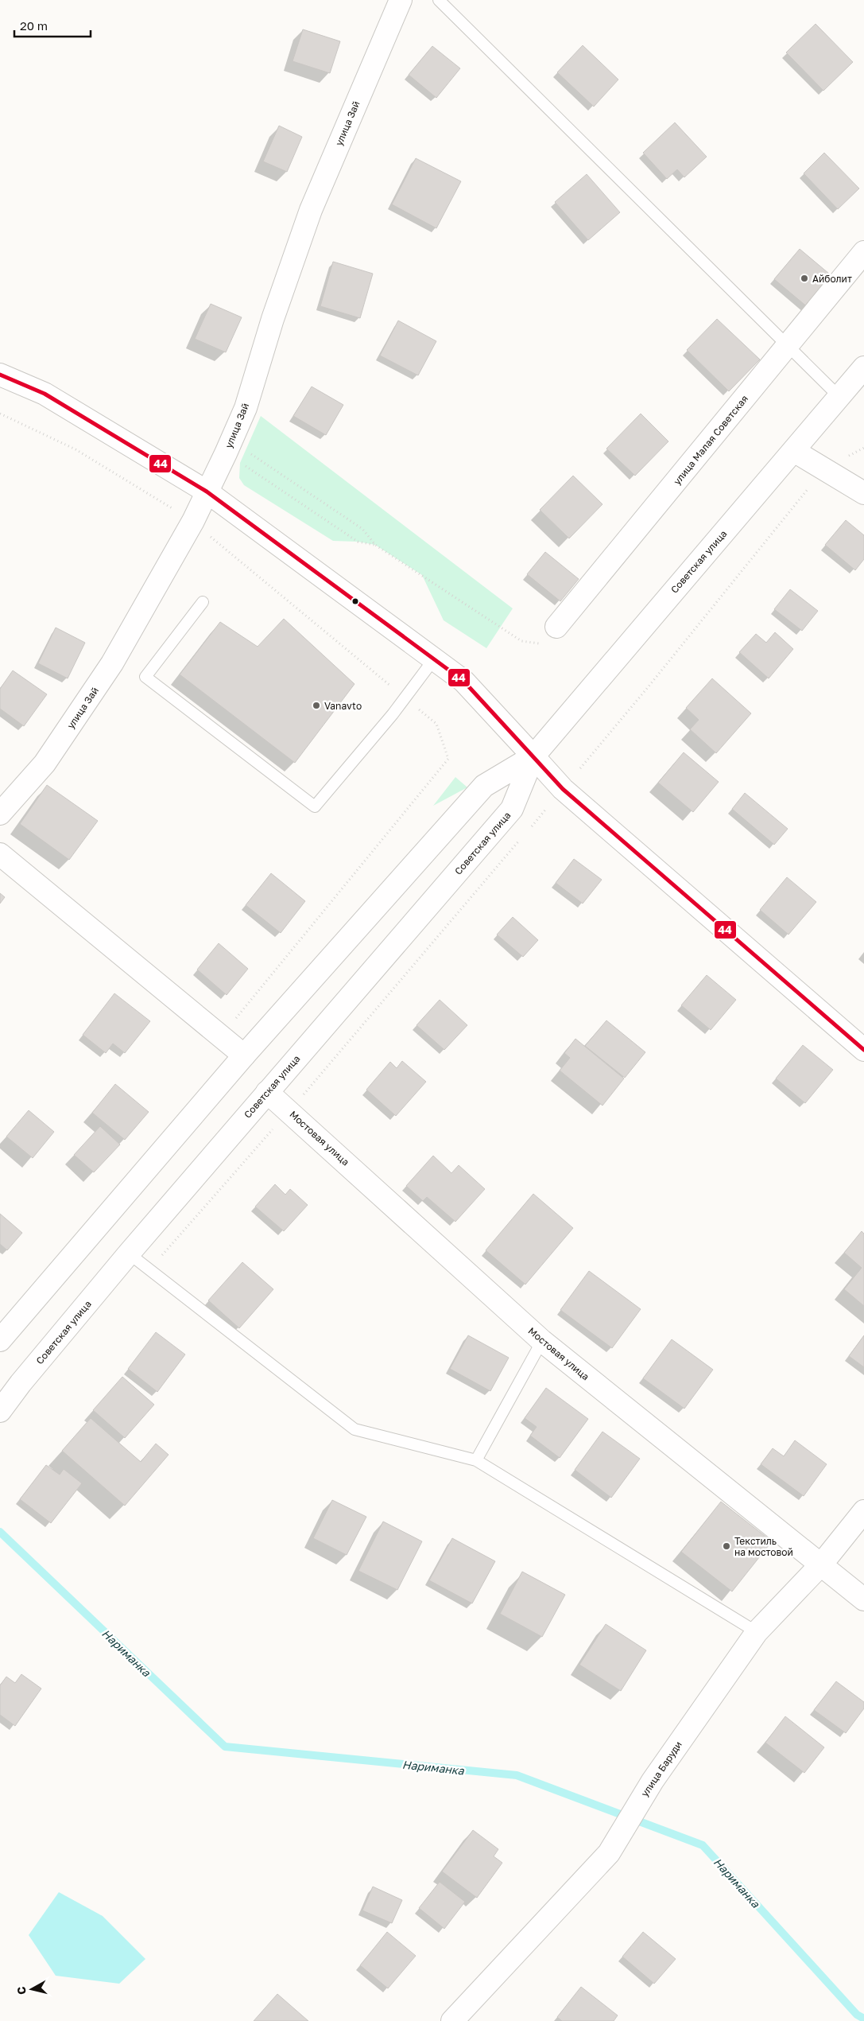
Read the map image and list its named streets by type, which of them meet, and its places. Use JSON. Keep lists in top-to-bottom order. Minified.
{"streets":{"street":["улица Зай","улица Малая Советская","Советская улица","Мостовая улица","улица Баруди"]},"crossings":[["Советская улица","Мостовая улица"],["Мостовая улица","улица Баруди"]],"water":["Нариманка"],"places":["Айболит","Vanavto","Текстиль на мостовой"],"lines":["transit line 44"],"scale_bar":"20 m","north":"left"}
